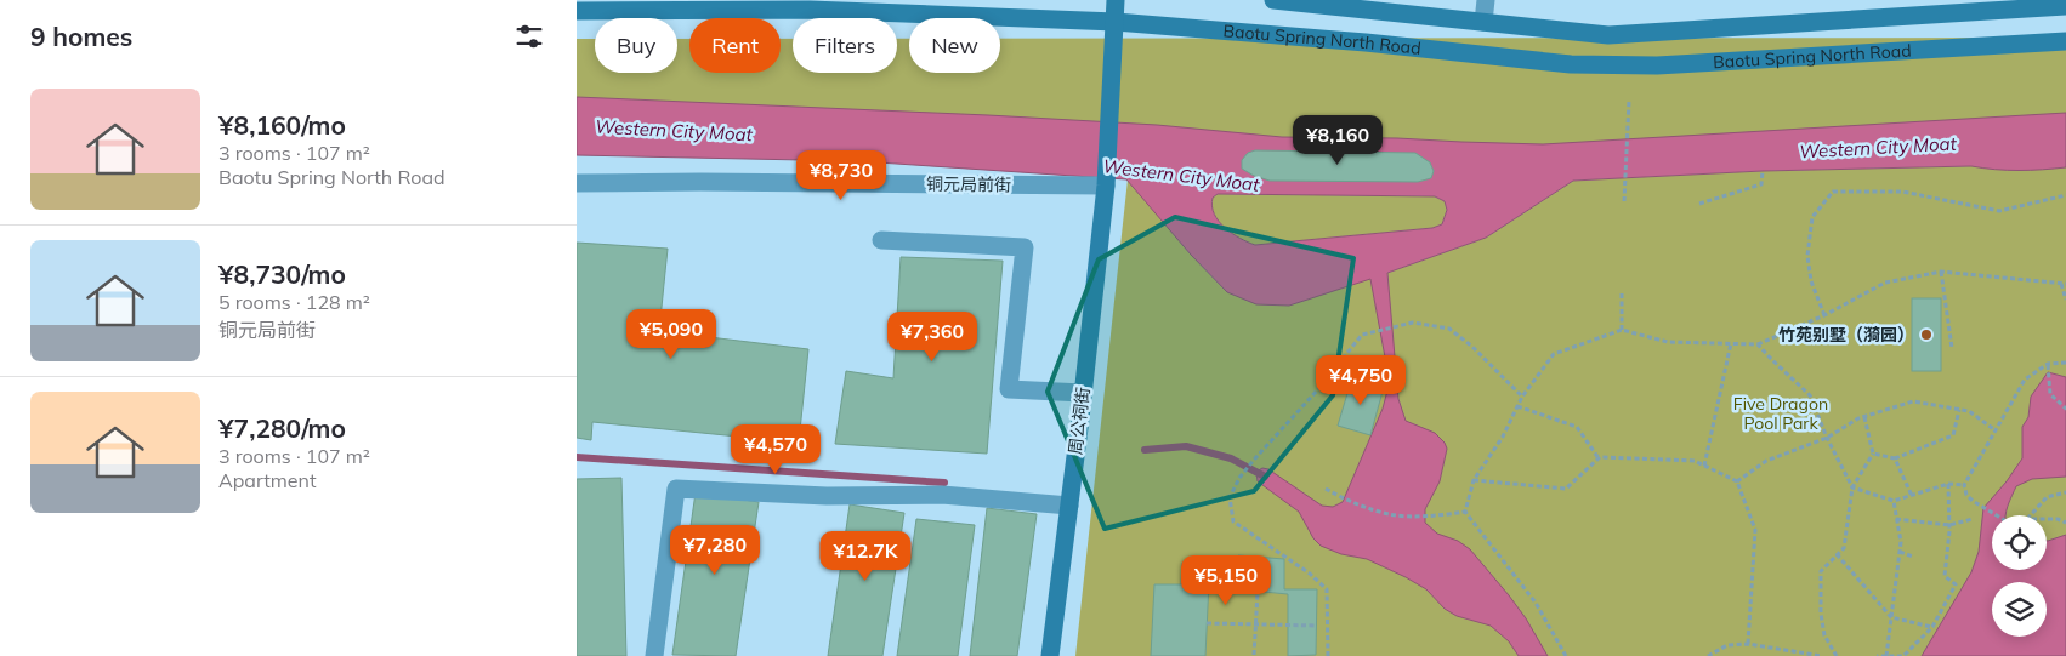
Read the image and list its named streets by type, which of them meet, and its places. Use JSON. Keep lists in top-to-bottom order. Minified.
{"streets":{"main road":["Baotu Spring North Road","周公祠街"],"street":["铜元局前街"]},"crossings":[["Baotu Spring North Road","周公祠街"],["铜元局前街","周公祠街"]],"water":["Western City Moat"],"parks":["Five Dragon Pool Park"],"places":["竹苑别墅（漪园）"],"page":{"heading":"9 homes","chip":["Buy","Rent","Filters","New"],"list":[{"name":"¥8,160/mo","note":"3 rooms · 107 m² · Baotu Spring North Road"},{"name":"¥8,730/mo","note":"5 rooms · 128 m² · 铜元局前街"},{"name":"¥7,280/mo","note":"3 rooms · 107 m² · Apartment"}],"price":["¥8,160","¥8,730","¥5,090","¥7,360","¥4,750","¥4,570","¥7,280","¥12.7K","¥5,150"]}}
